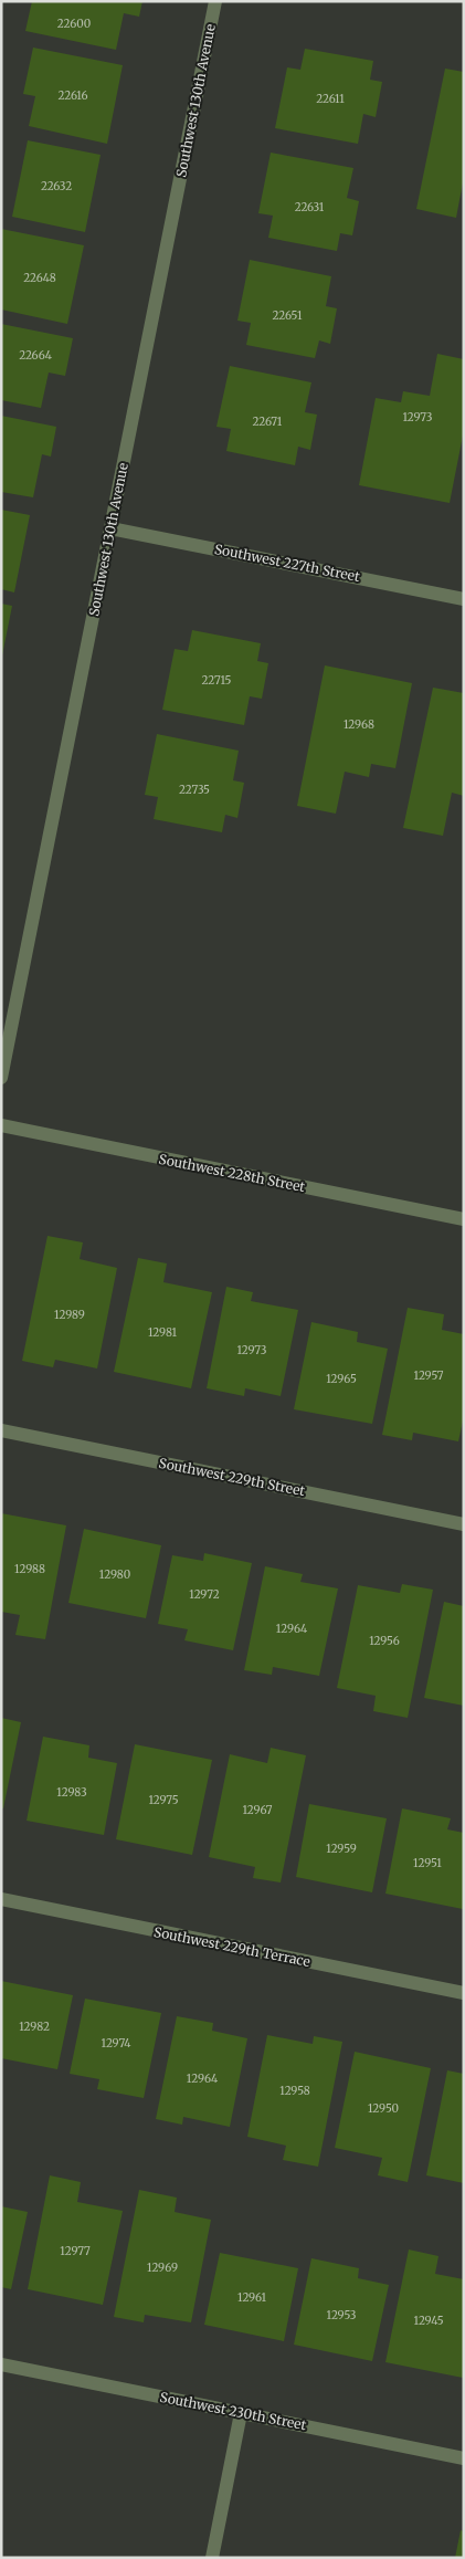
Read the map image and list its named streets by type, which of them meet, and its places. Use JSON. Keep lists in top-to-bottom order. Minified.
{"streets":{"street":["Southwest 130th Avenue","Southwest 227th Street","Southwest 228th Street","Southwest 229th Street","Southwest 229th Terrace","Southwest 230th Street"]},"crossings":[["Southwest 130th Avenue","Southwest 227th Street"]],"house_numbers":["22600","22616","22611","22632","22631","22648","22651","22664","12973","22671","22715","12968","22735","12989","12981","12973","12957","12965","12988","12980","12972","12964","12956","12983","12975","12967","12959","12951","12982","12974","12964","12958","12950","12977","12969","12961","12953","12945"]}
